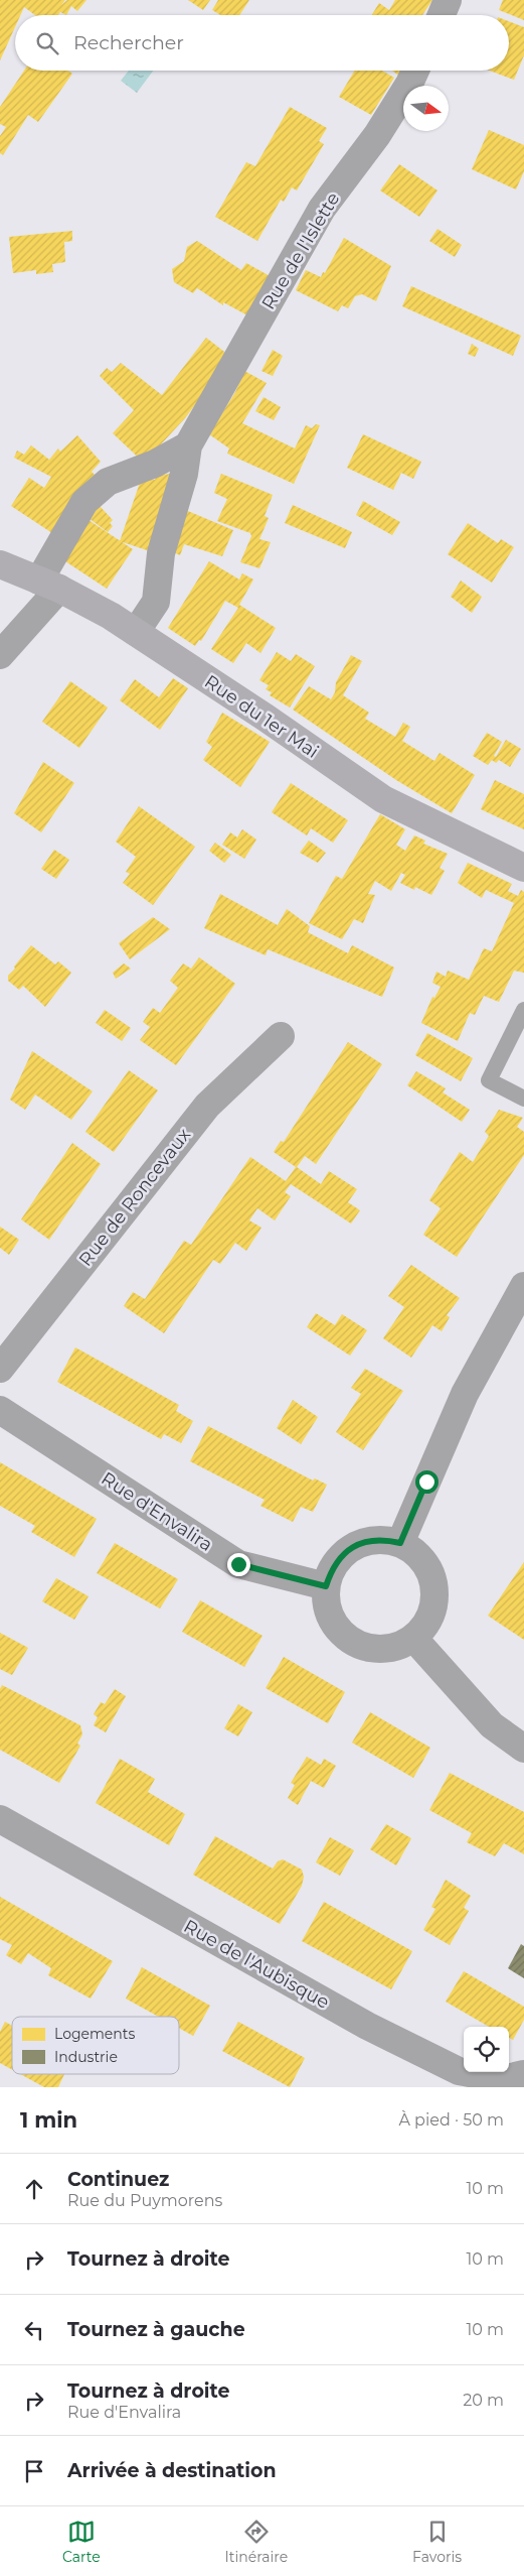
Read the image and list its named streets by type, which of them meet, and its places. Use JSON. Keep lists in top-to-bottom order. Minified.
{"streets":{"street":["Rue de l'Islette","Rue du 1er Mai","Rue de Roncevaux","Rue d'Envalira","Rue de l'Aubisque"]},"crossings":[["Rue de l'Islette","Rue du 1er Mai"]],"legend":["Logements","Industrie"],"north":"right","page":{"search":"Rechercher","heading":["1 min","À pied · 50 m"],"list":[["Continuez","Rue du Puymorens","10 m"],["Tournez à droite","10 m"],["Tournez à gauche","10 m"],["Tournez à droite","Rue d'Envalira","20 m"],"Arrivée à destination"],"nav":["Carte","Itinéraire","Favoris"]}}
